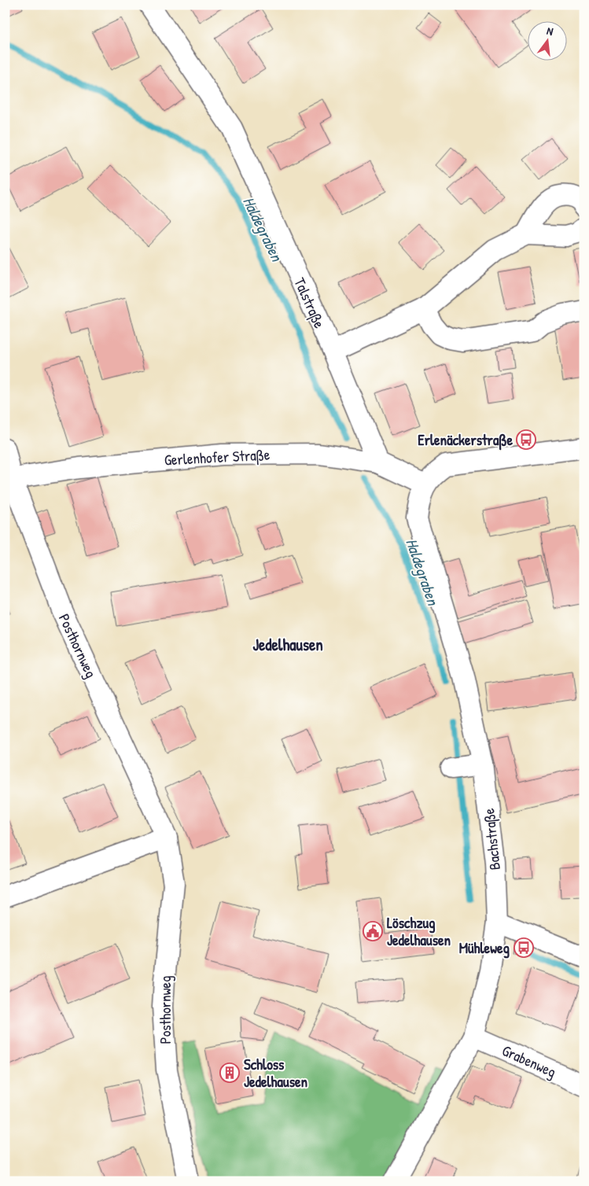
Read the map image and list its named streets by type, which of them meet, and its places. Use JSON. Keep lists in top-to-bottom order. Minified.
{"streets":{"street":["Talstraße","Gerlenhofer Straße","Posthornweg","Bachstraße","Grabenweg"]},"crossings":[["Talstraße","Gerlenhofer Straße"],["Gerlenhofer Straße","Posthornweg"],["Gerlenhofer Straße","Bachstraße"],["Bachstraße","Grabenweg"]],"districts":["Jedelhausen"],"water":["Haldegraben"],"places":{"bus stop":["Erlenäckerstraße","Mühleweg"],"public building":["Löschzug Jedelhausen"],"building":["Schloss Jedelhausen"]},"north":"top"}
